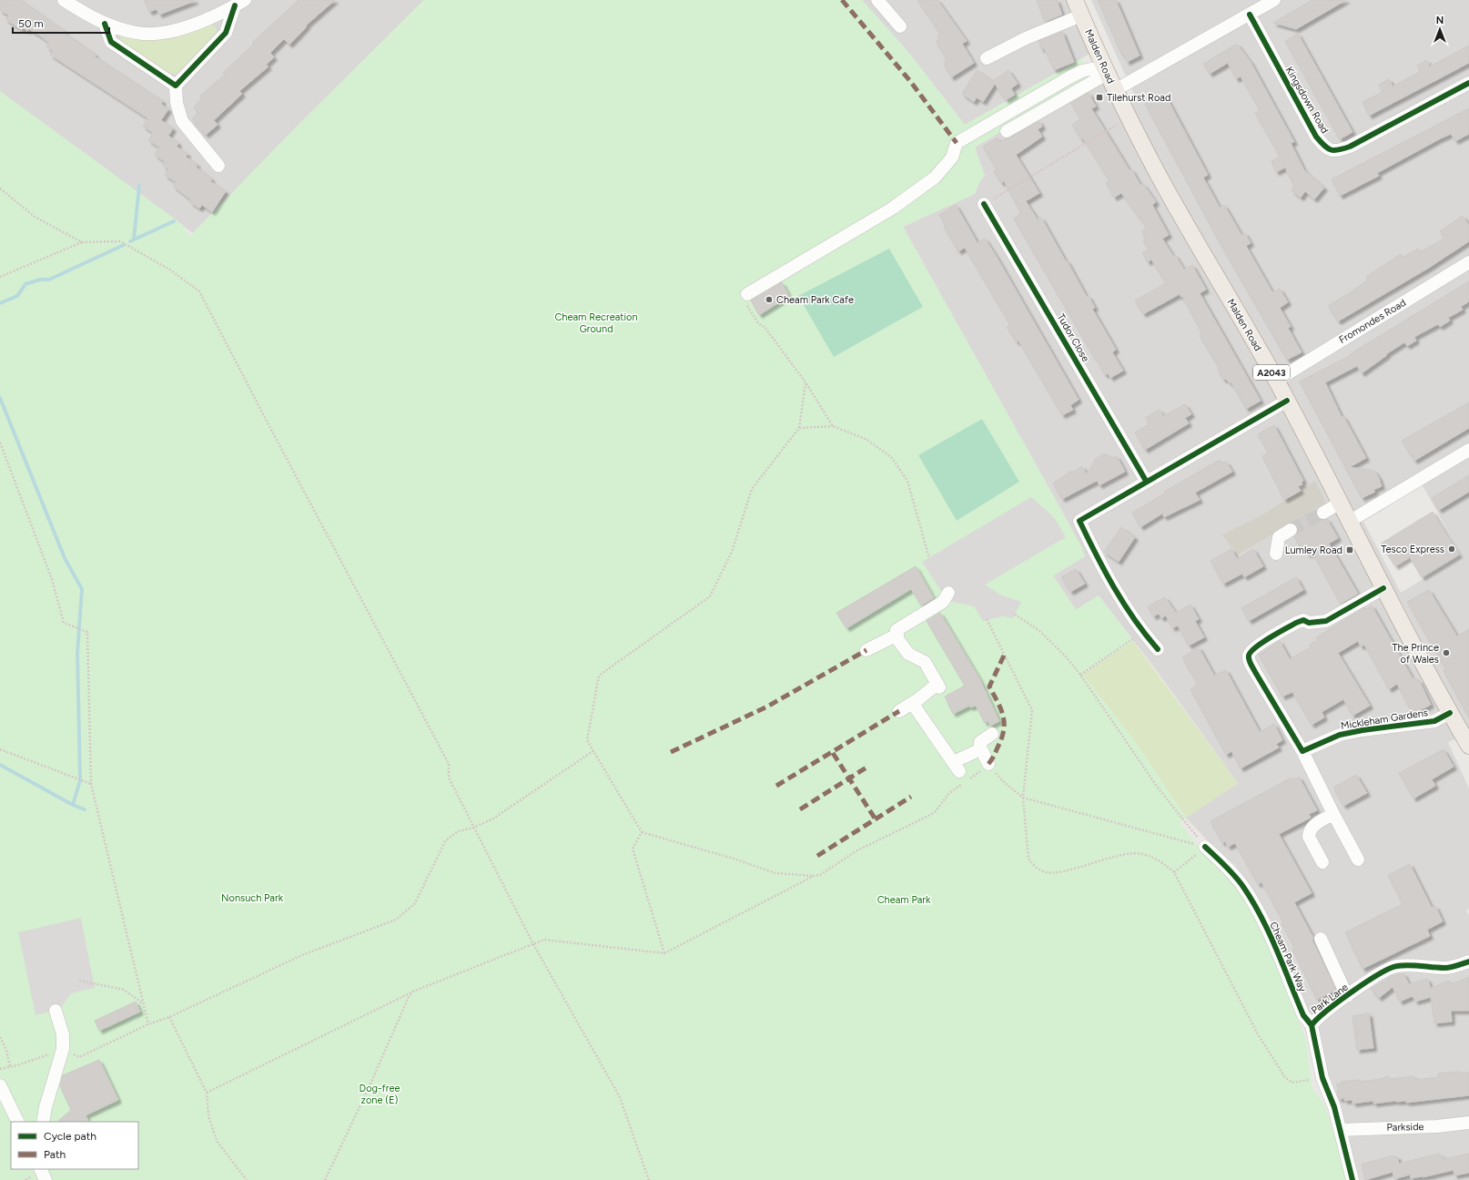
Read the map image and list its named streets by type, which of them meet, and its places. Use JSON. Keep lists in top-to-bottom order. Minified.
{"streets":{"main road":["Malden Road","A2043"],"street":["Kingsdown Road","Fromondes Road","Tudor Close","Mickleham Gardens","Cheam Park Way","Park Lane","Parkside"]},"crossings":[["Malden Road","Fromondes Road"],["Malden Road","Mickleham Gardens"],["Cheam Park Way","Park Lane"],["Park Lane","Parkside"]],"parks":["Cheam Recreation Ground","Nonsuch Park","Cheam Park","Dog-free zone (E)"],"places":{"transit":["Tilehurst Road","Lumley Road"],"other":["Cheam Park Cafe","Tesco Express","The Prince of Wales"]},"legend":["Cycle path","Path"],"scale_bar":"50 m","north":"top"}
